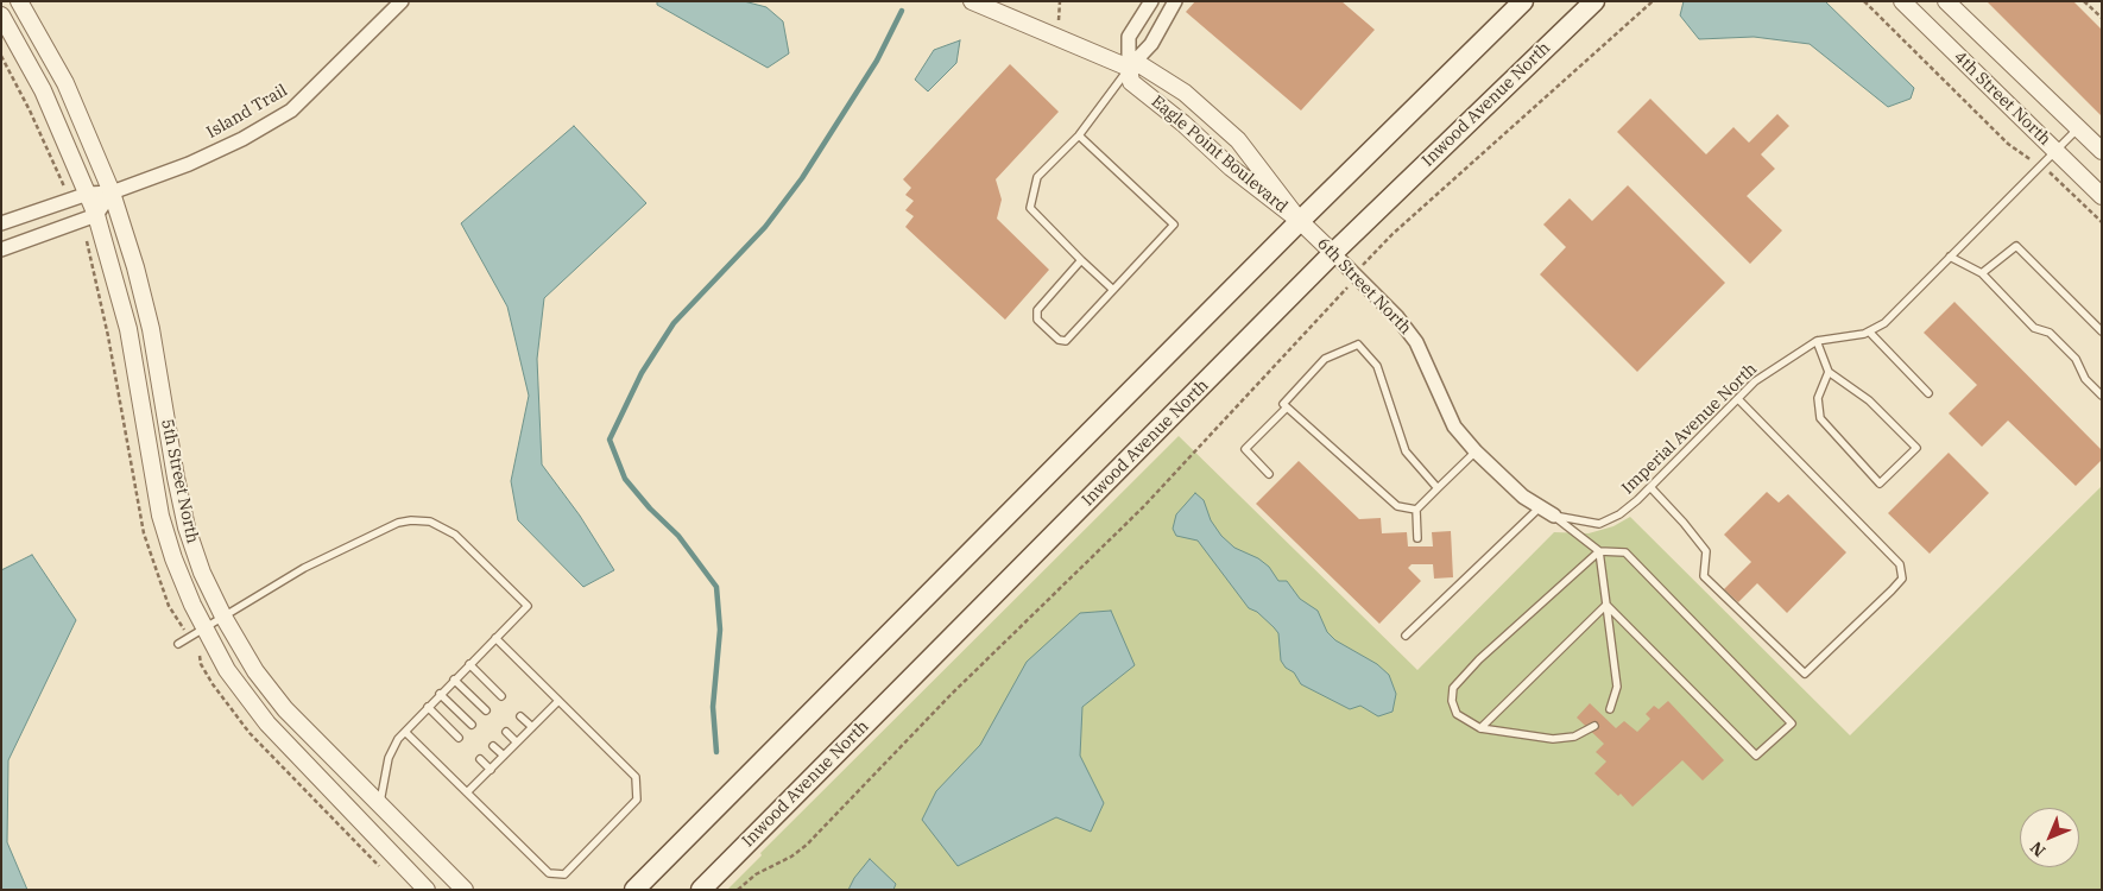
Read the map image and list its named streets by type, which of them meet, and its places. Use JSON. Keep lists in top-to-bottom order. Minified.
{"streets":{"main road":["Inwood Avenue North"],"street":["4th Street North","Island Trail","Eagle Point Boulevard","6th Street North","5th Street North"],"lane":["Imperial Avenue North"]},"crossings":[["4th Street North","Imperial Avenue North"],["Inwood Avenue North","6th Street North"],["Island Trail","5th Street North"],["Eagle Point Boulevard","6th Street North"],["6th Street North","Imperial Avenue North"]],"north":"bottom left"}
